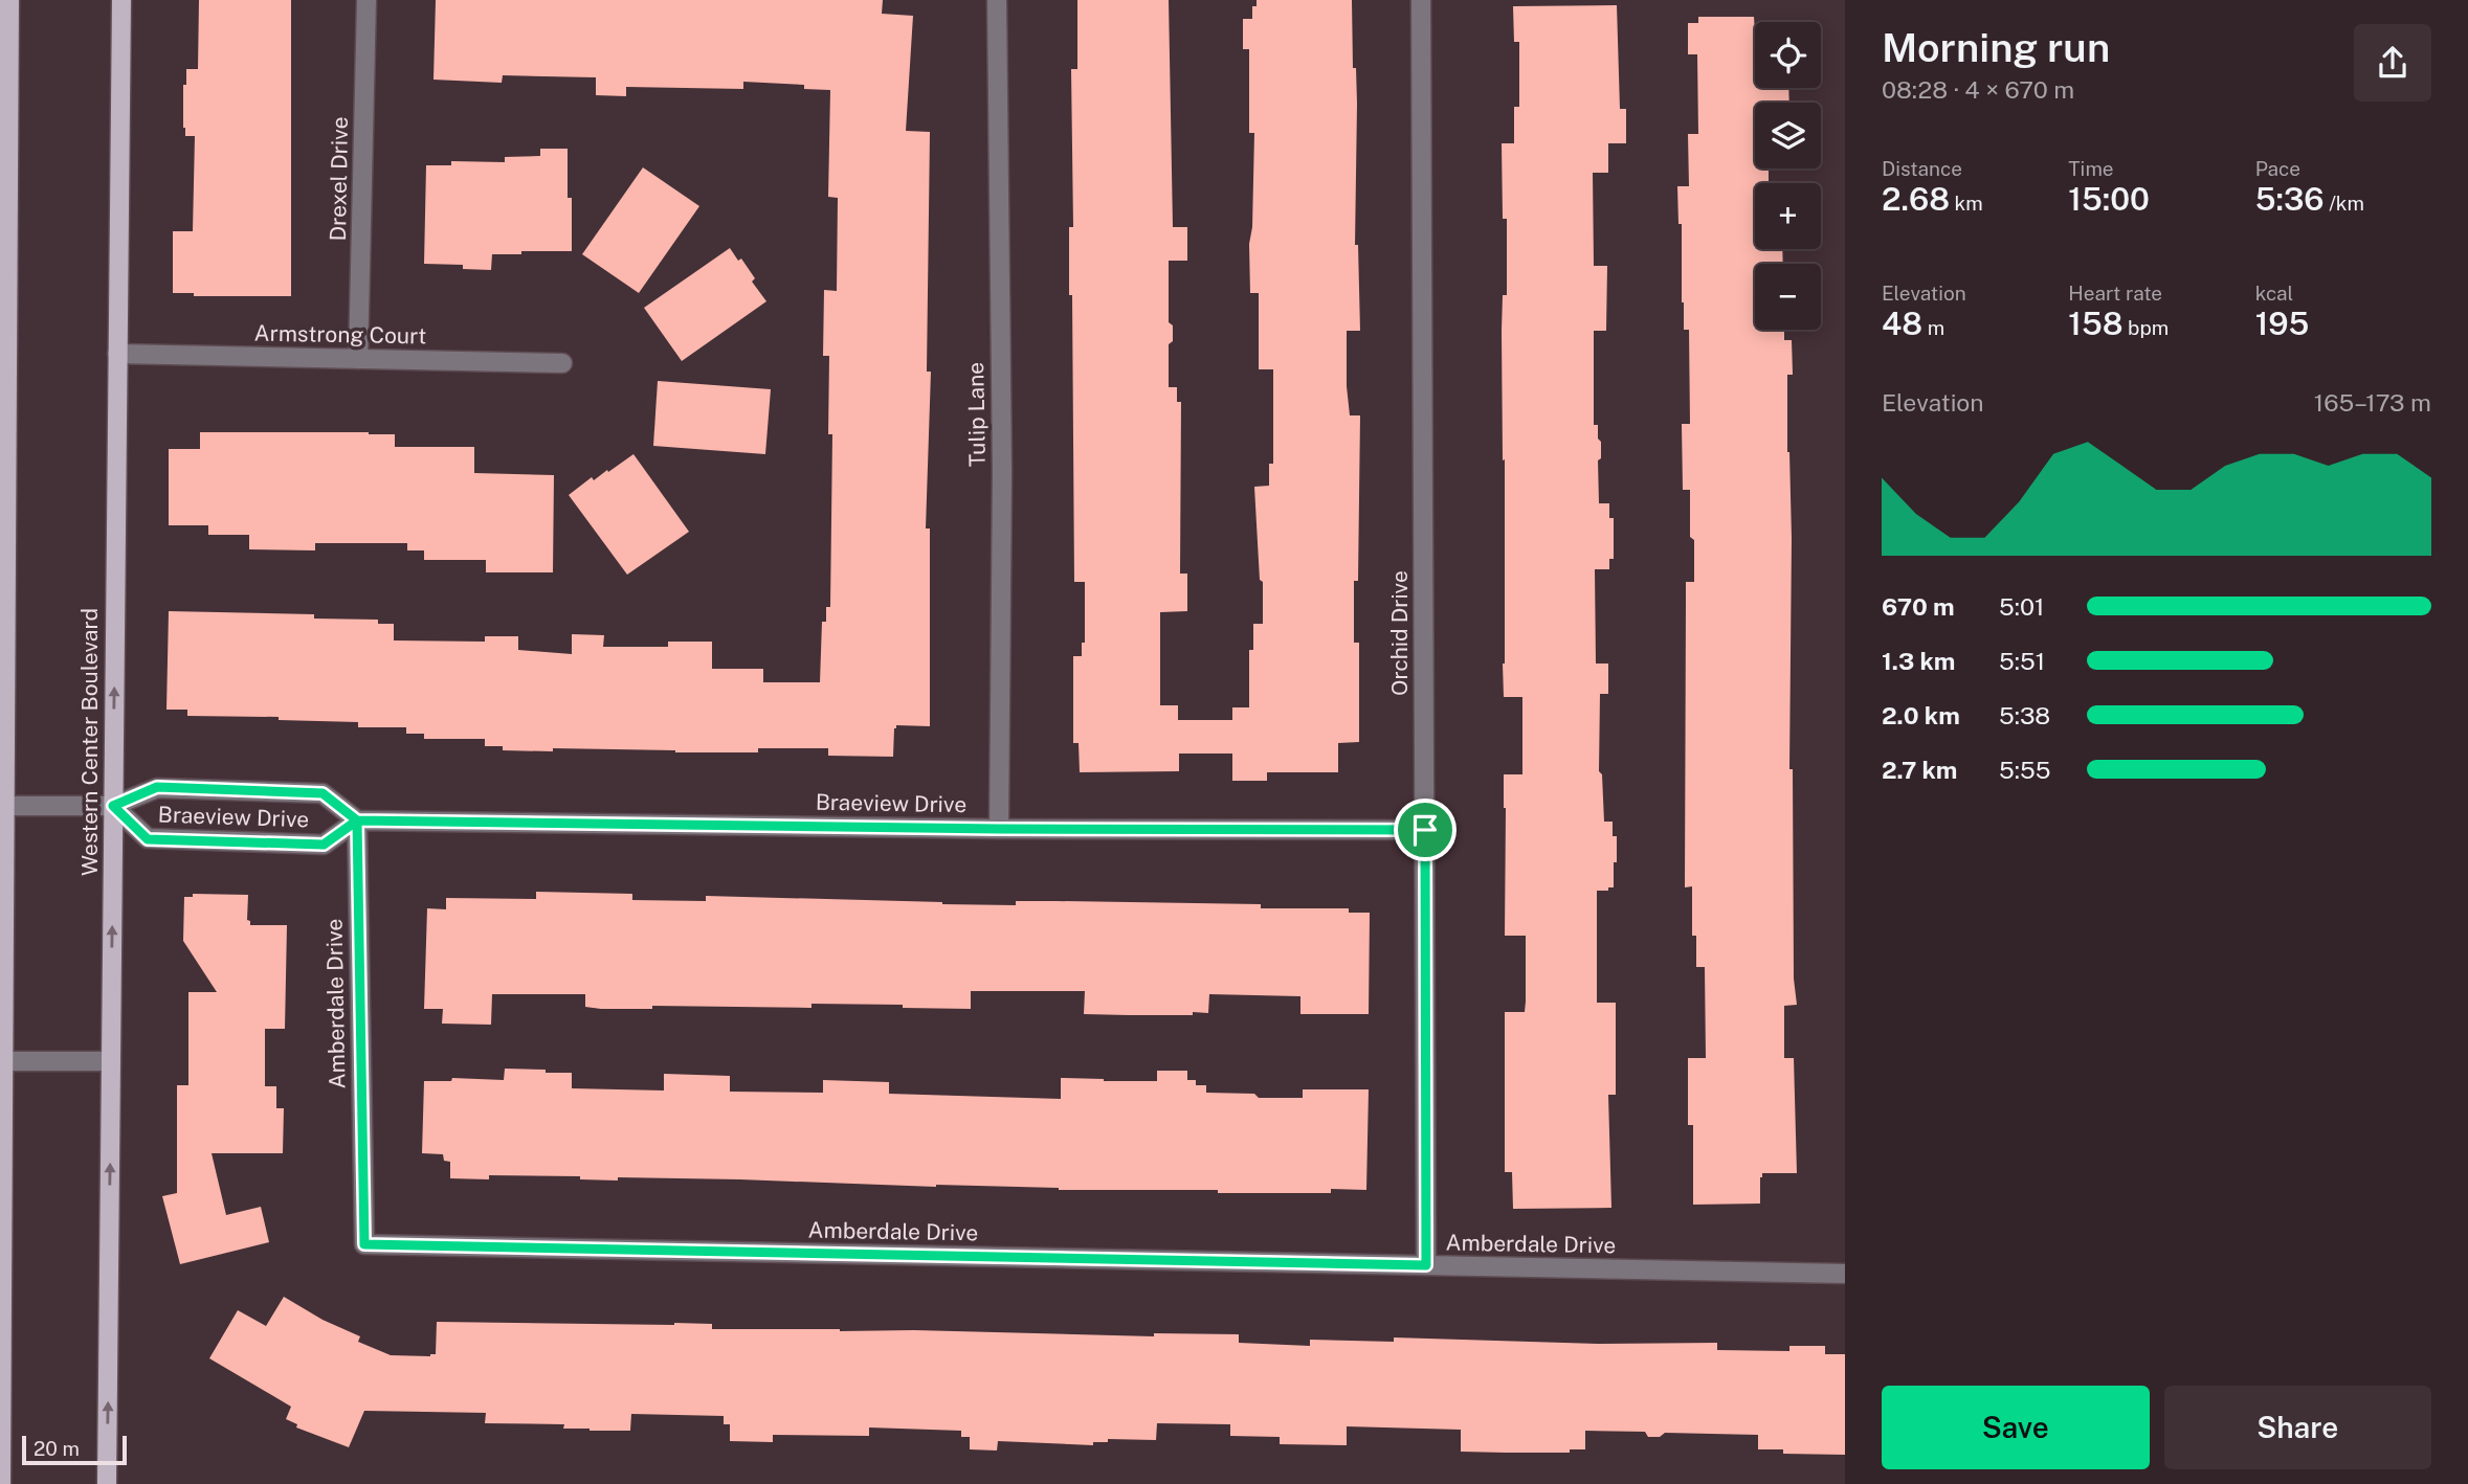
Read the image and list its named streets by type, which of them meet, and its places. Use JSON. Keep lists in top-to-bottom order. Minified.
{"streets":{"main road":["Western Center Boulevard"],"street":["Drexel Drive","Armstrong Court","Tulip Lane","Orchid Drive","Braeview Drive","Amberdale Drive"]},"crossings":[["Drexel Drive","Armstrong Court"],["Armstrong Court","Western Center Boulevard"],["Tulip Lane","Braeview Drive"],["Orchid Drive","Braeview Drive"],["Orchid Drive","Amberdale Drive"],["Western Center Boulevard","Braeview Drive"],["Braeview Drive","Amberdale Drive"]],"scale_bar":"20 m","page":{"heading":["Morning run","08:28 · 4 × 670 m"],"map_buttons":["+","−"],"stats":[["Distance","2.68 km"],["Time","15:00"],["Pace","5:36 /km"],["Elevation","48 m"],["Heart rate","158 bpm"],["kcal","195"]],"chart":["Elevation","165–173 m"],"list":[{"name":"670 m","note":"5:01"},{"name":"1.3 km","note":"5:51"},{"name":"2.0 km","note":"5:38"},{"name":"2.7 km","note":"5:55"}],"buttons":["Save","Share"],"scale":"20 m"}}
